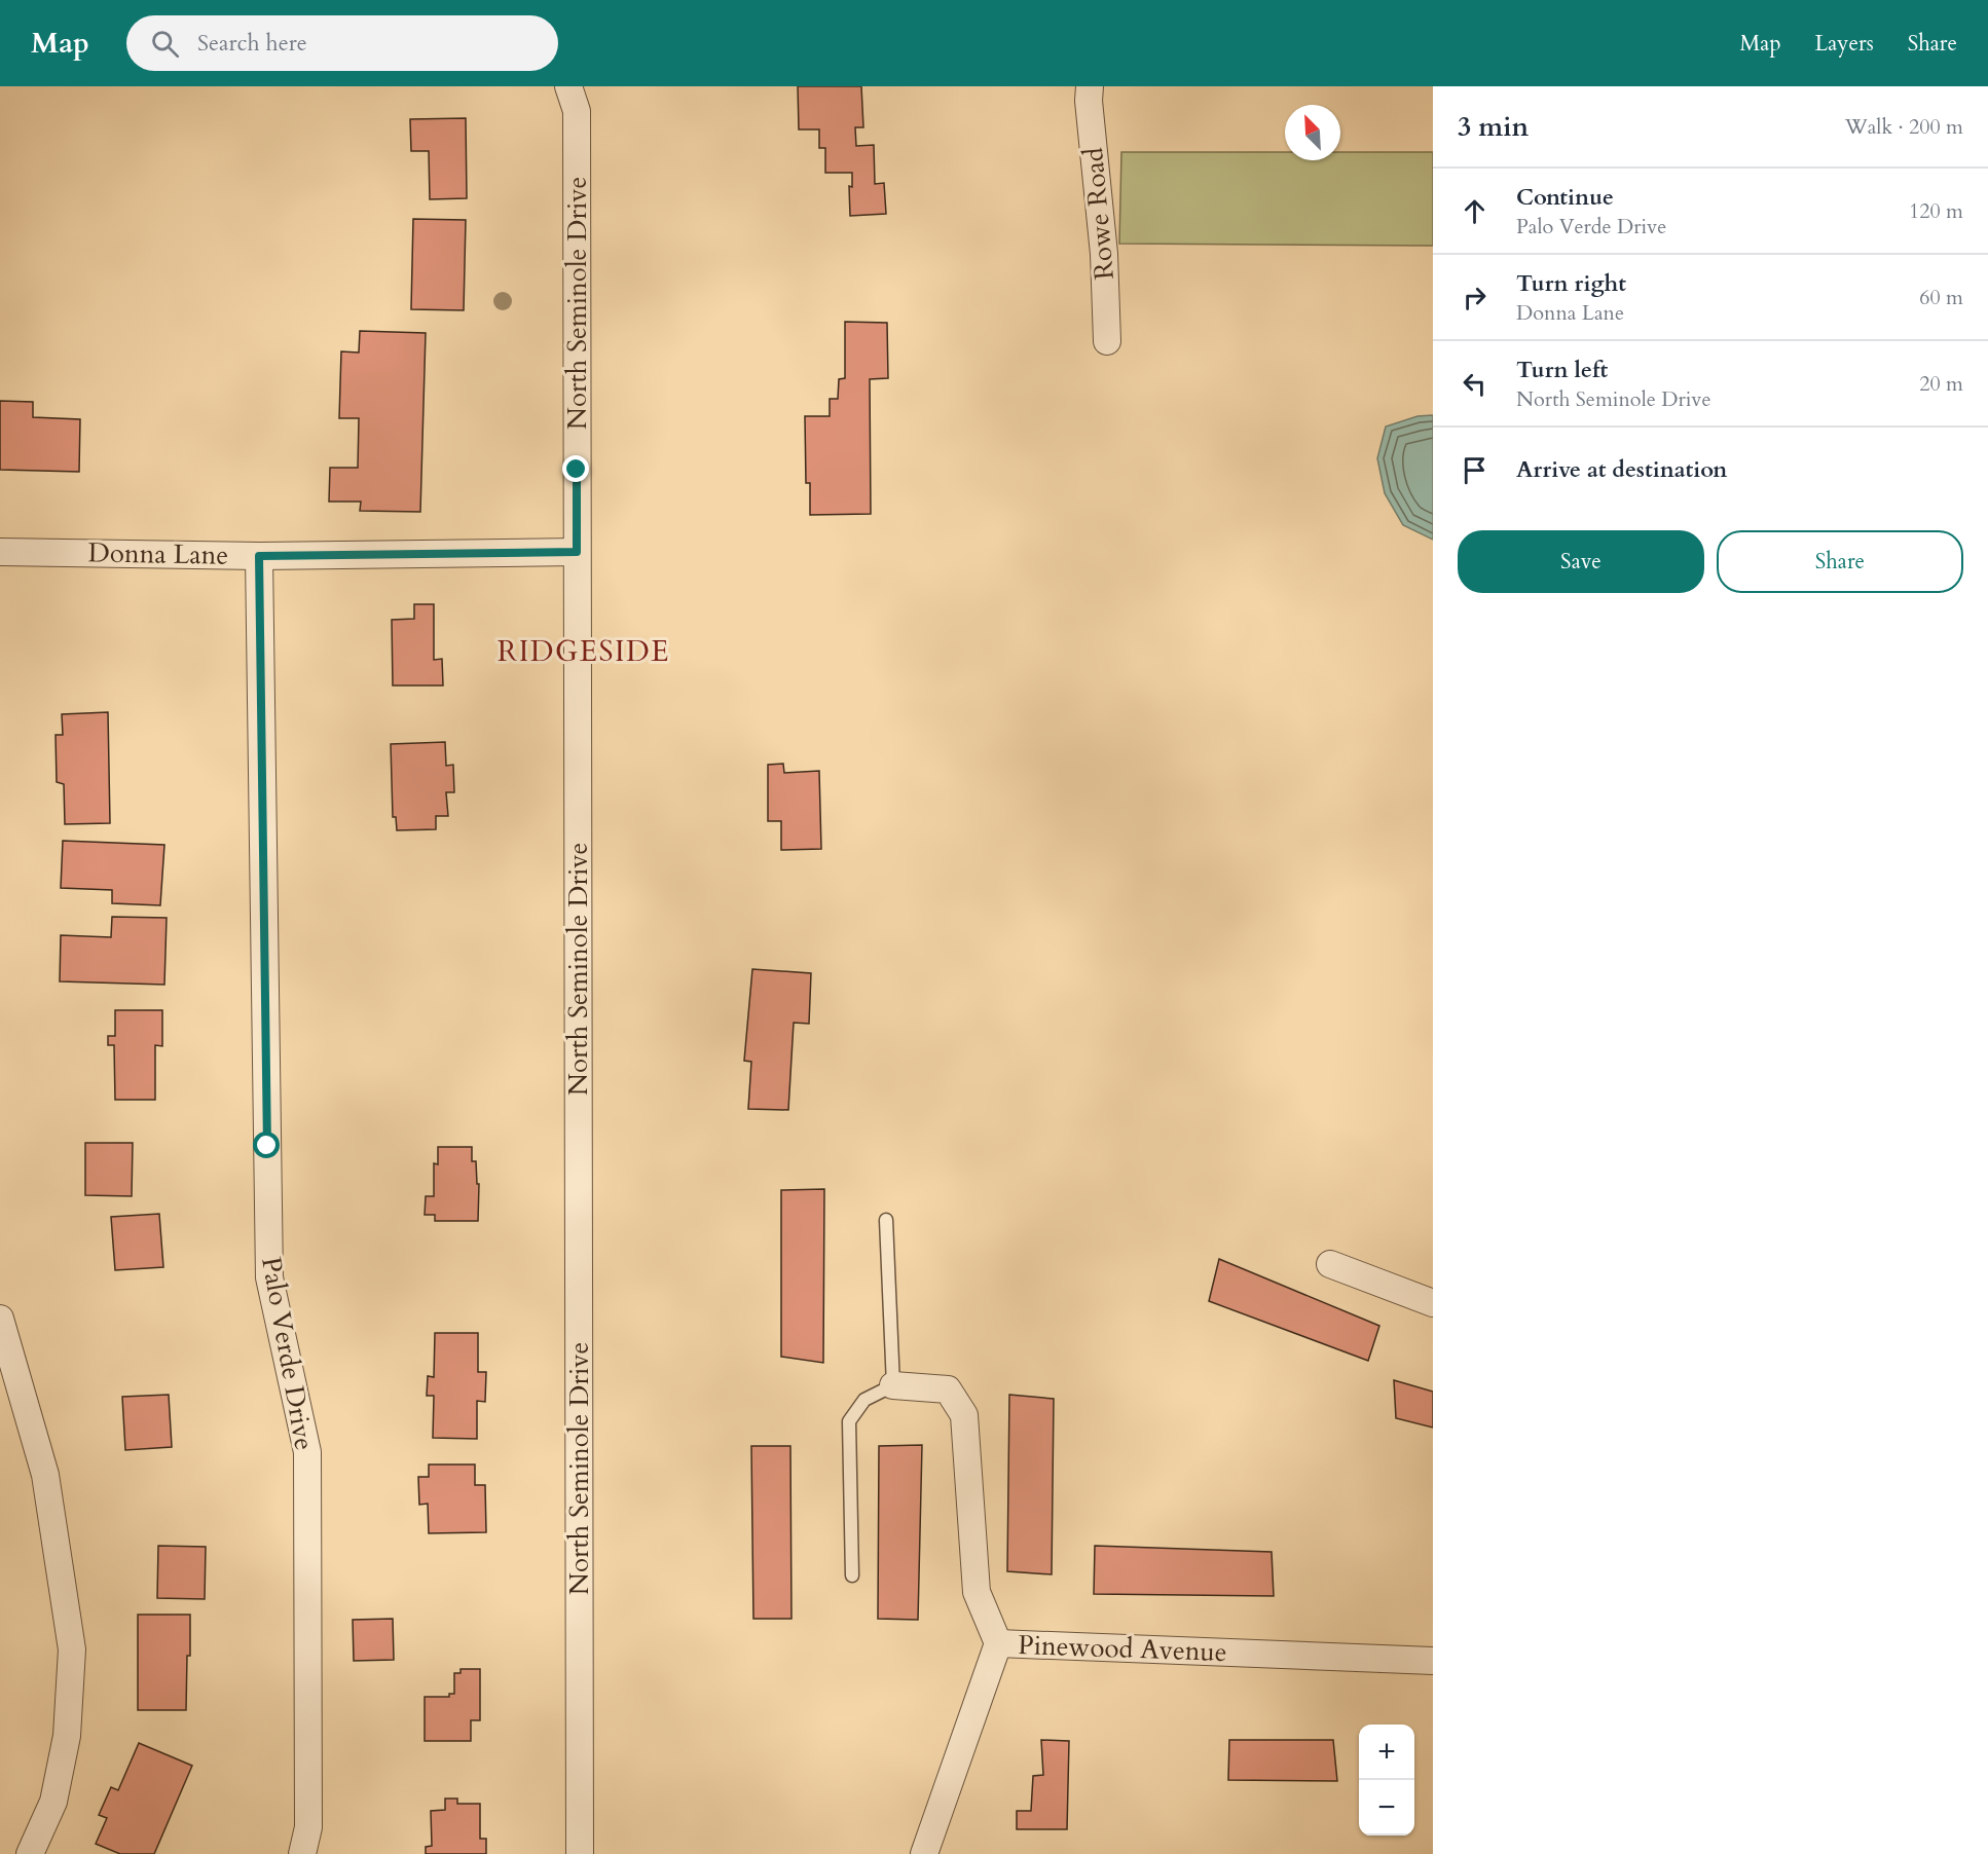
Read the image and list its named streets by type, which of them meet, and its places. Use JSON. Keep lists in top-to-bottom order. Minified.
{"streets":{"street":["Rowe Road","North Seminole Drive","Donna Lane","Palo Verde Drive","Pinewood Avenue"]},"crossings":[["North Seminole Drive","Donna Lane"],["Donna Lane","Palo Verde Drive"]],"districts":["RIDGESIDE"],"north":"top left","page":{"header":"Map","search":"Search here","nav":["Map","Layers","Share"],"heading":["3 min","Walk · 200 m"],"list":[["Continue","Palo Verde Drive","120 m"],["Turn right","Donna Lane","60 m"],["Turn left","North Seminole Drive","20 m"],"Arrive at destination"],"buttons":["Save","Share"],"map_buttons":["+","−"]}}
